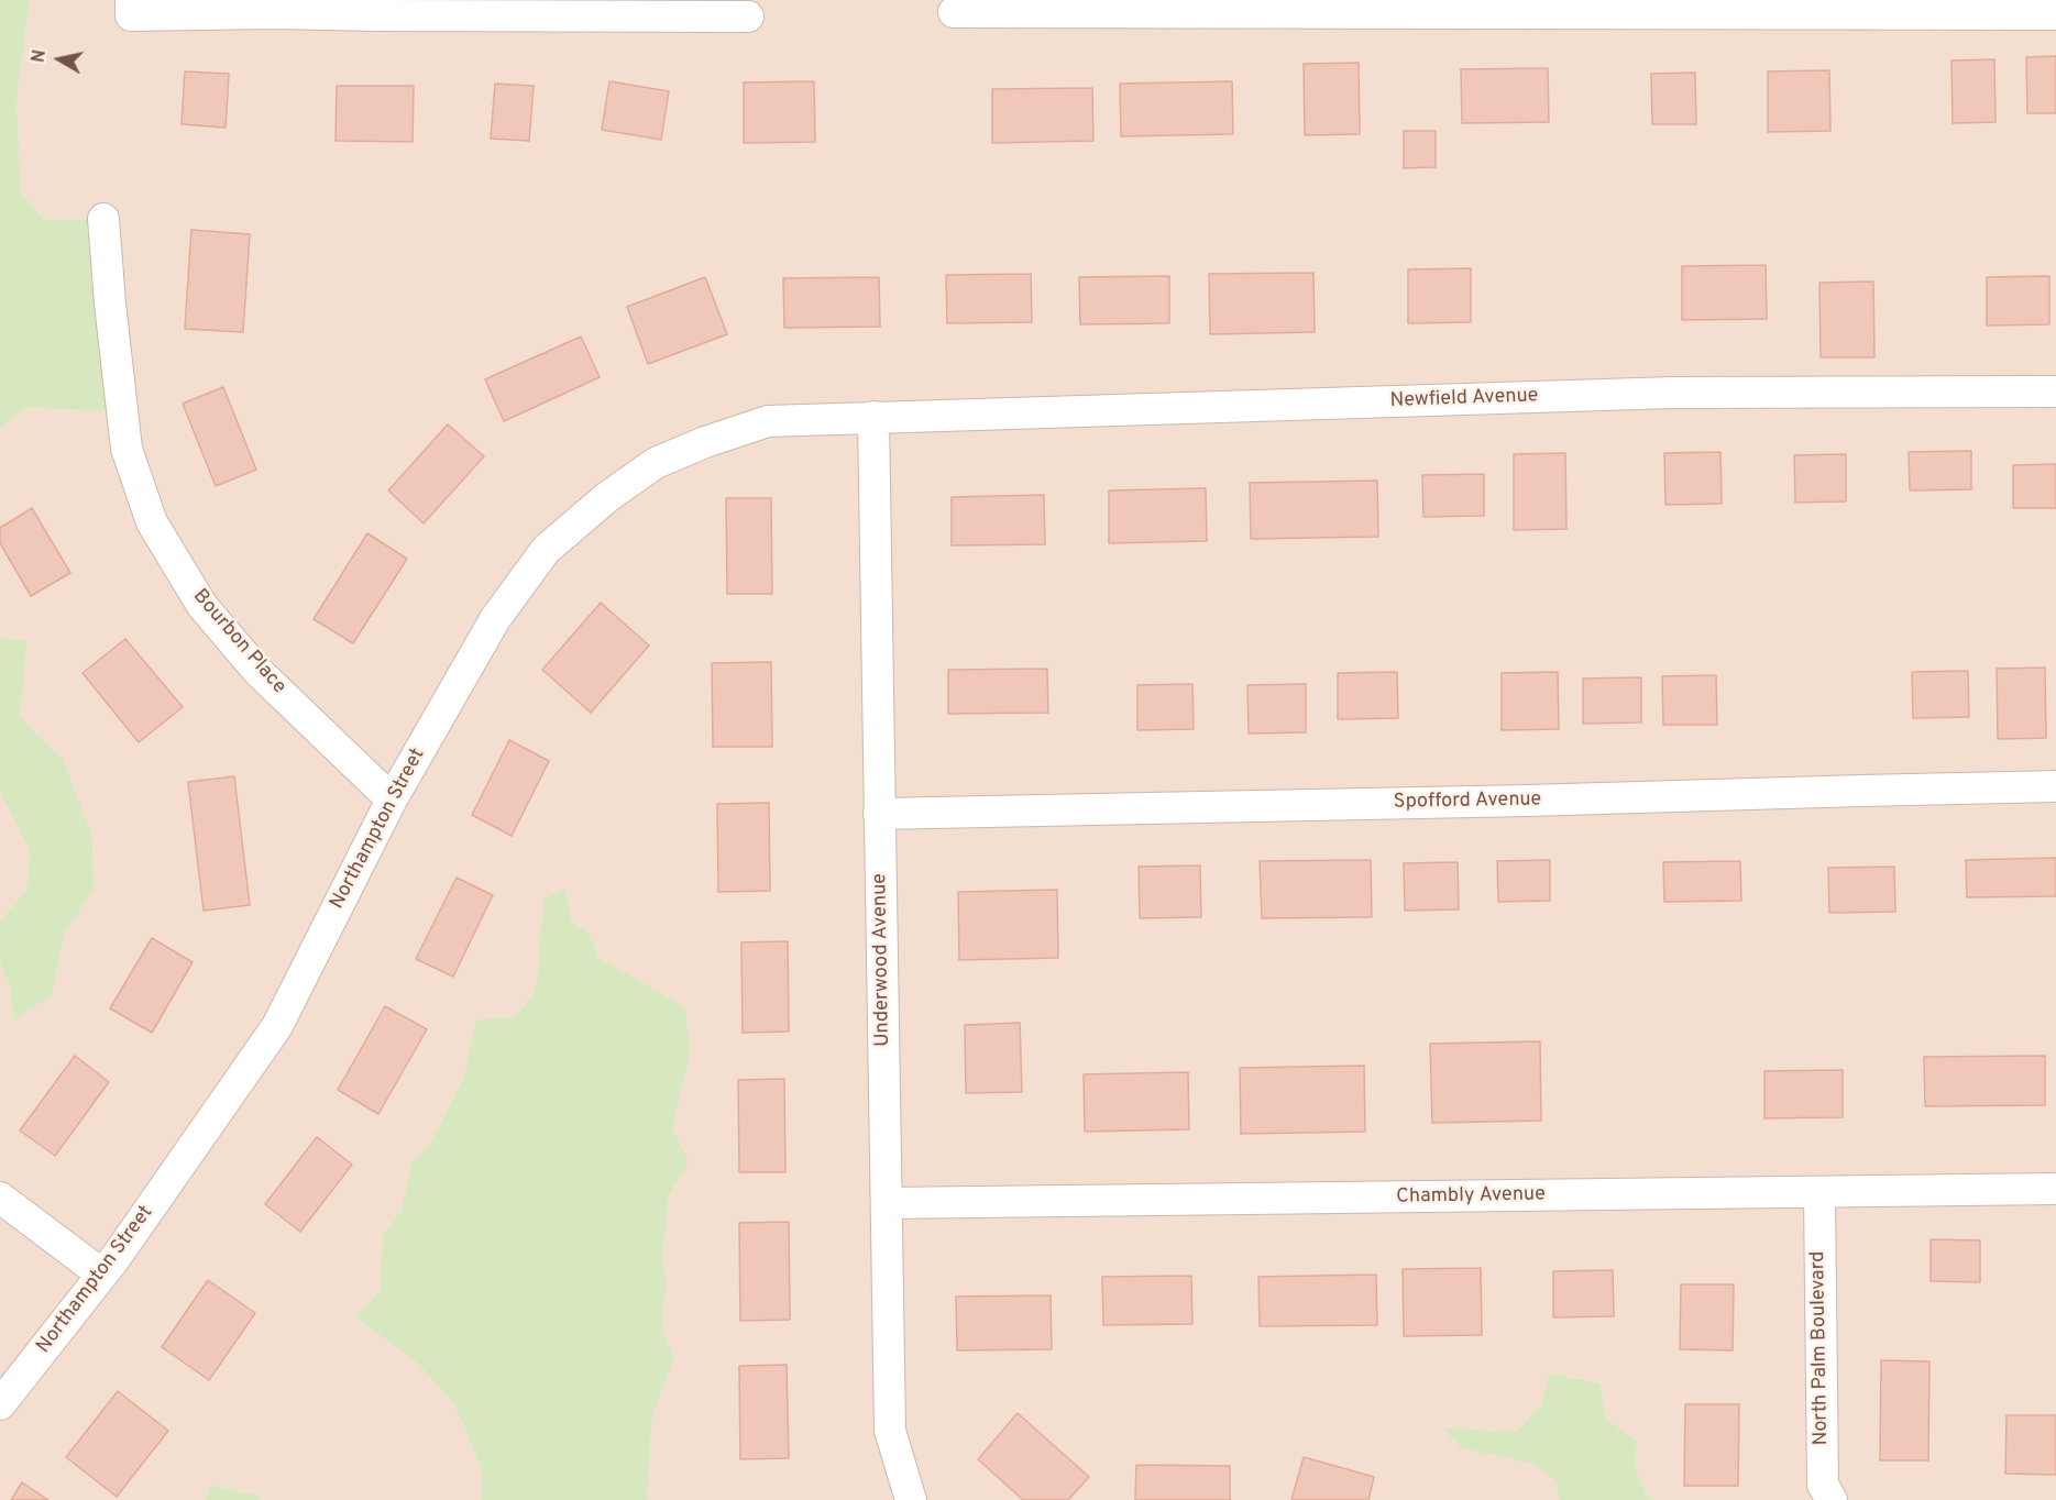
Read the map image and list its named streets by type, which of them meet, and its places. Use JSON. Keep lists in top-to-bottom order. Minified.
{"streets":{"street":["Newfield Avenue","Bourbon Place","Spofford Avenue","Northampton Street","Underwood Avenue","Chambly Avenue","North Palm Boulevard"]},"crossings":[["Newfield Avenue","Northampton Street"],["Newfield Avenue","Underwood Avenue"],["Bourbon Place","Northampton Street"],["Spofford Avenue","Underwood Avenue"],["Northampton Street","Underwood Avenue"],["Underwood Avenue","Chambly Avenue"],["Chambly Avenue","North Palm Boulevard"]],"north":"left"}
